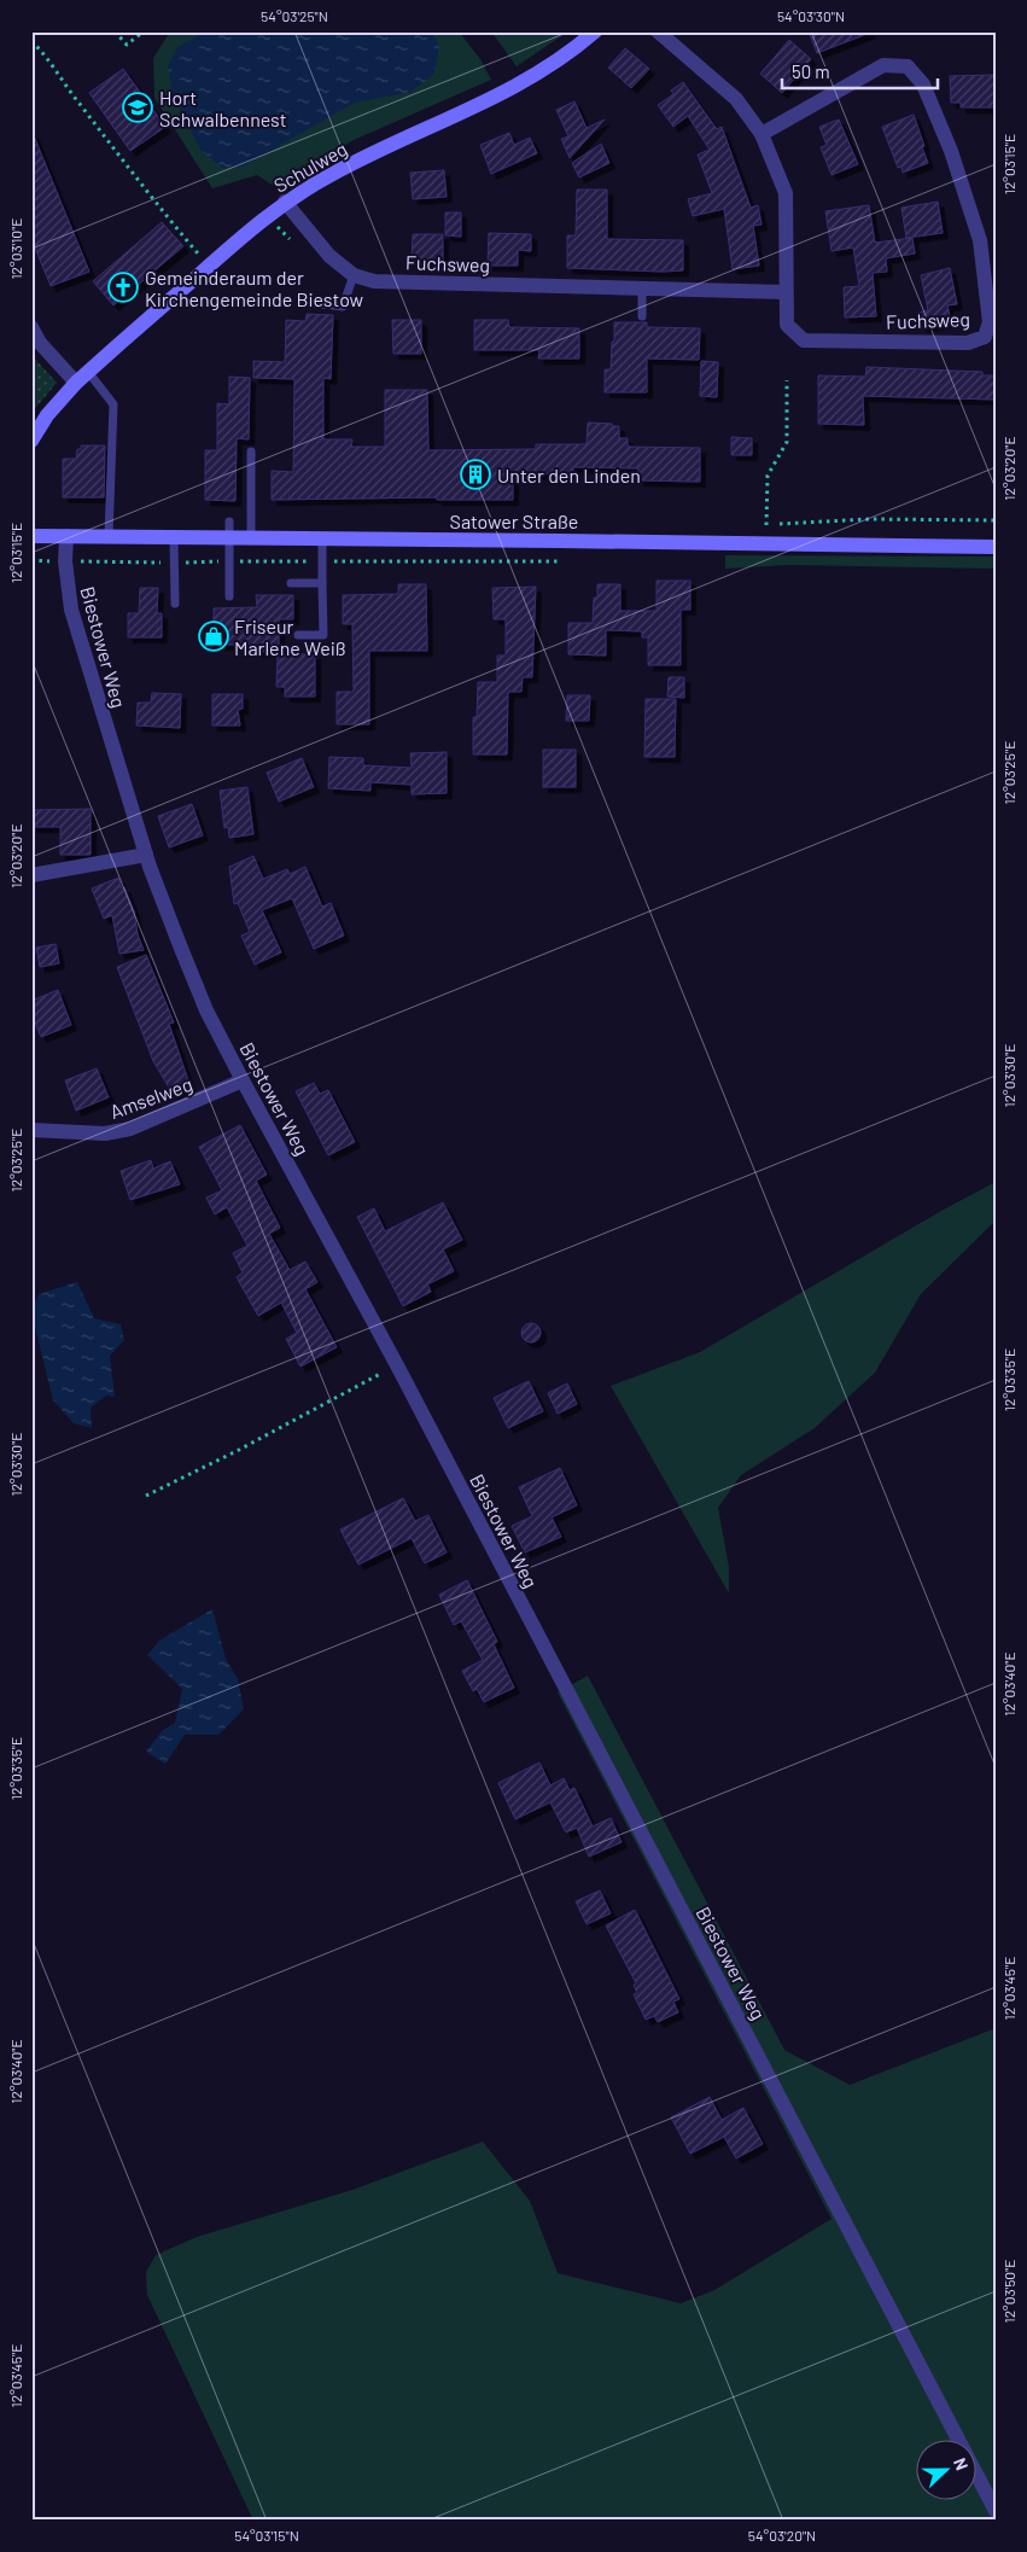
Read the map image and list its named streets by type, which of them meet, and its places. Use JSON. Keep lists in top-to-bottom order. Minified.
{"streets":{"main road":["Schulweg","Satower Straße"],"street":["Fuchsweg","Biestower Weg","Amselweg"]},"crossings":[["Schulweg","Fuchsweg"],["Satower Straße","Biestower Weg"],["Biestower Weg","Amselweg"]],"places":{"school or university":["Hort Schwalbennest"],"church":["Gemeinderaum der Kirchengemeinde Biestow"],"building":["Unter den Linden"],"shop":["Friseur Marlene Weiß"]},"scale_bar":"50 m","north":"right","coordinates":["54°03'25\"N","54°03'30\"N","12°03'15\"E","12°03'10\"E","12°03'20\"E","12°03'25\"E","12°03'30\"E","12°03'35\"E","12°03'40\"E","12°03'45\"E","12°03'50\"E","54°03'15\"N","54°03'20\"N"]}
